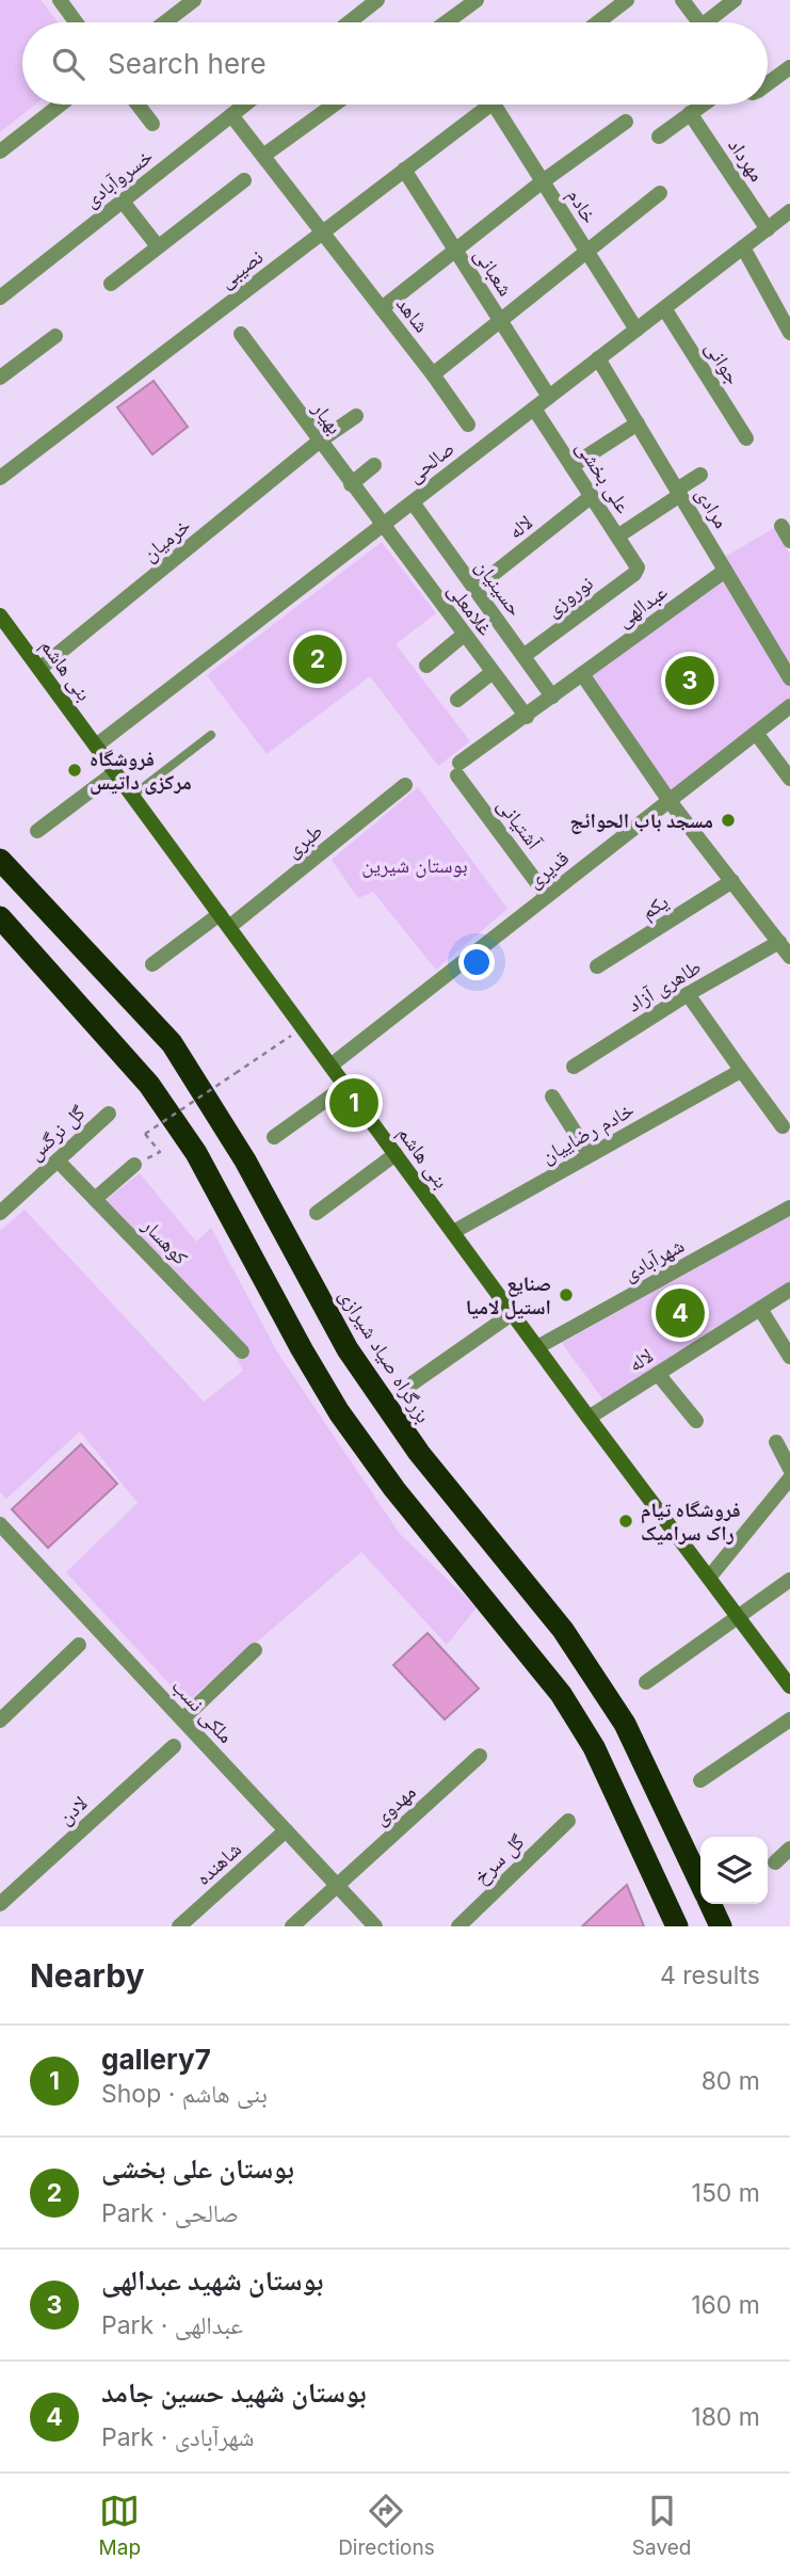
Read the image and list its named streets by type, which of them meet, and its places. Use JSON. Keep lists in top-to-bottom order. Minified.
{"streets":{"highway":["بزرگراه صیاد شیرازی"],"main road":["بنی هاشم"],"street":["مهرداد","خسروآبادی","خادم","نصیبی","شعبانی","شاهد","جوانی","بهیار","صالحی","علی بخشی","مرادی","لاله","خرمیان","حسینیان","نوروزی","عبدالهی","غلامعلی","آشتیانی","طبری","قدیری","یکم","طاهری آزاد","گل نرگس","خادم رضاییان","کوهسار","شهرآبادی","ملکی نسب","مهدوی","لادن","گل سرخ","شاهنده"]},"crossings":[["مهرداد","صالحی"],["خسروآبادی","شاهد"],["خادم","صالحی"],["نصیبی","شعبانی"],["نصیبی","شاهد"],["شعبانی","صالحی"],["جوانی","صالحی"],["بهیار","صالحی"],["بهیار","خرمیان"],["بهیار","غلامعلی"],["صالحی","علی بخشی"],["صالحی","مرادی"],["صالحی","حسینیان"],["صالحی","غلامعلی"],["صالحی","بنی هاشم"],["علی بخشی","لاله"],["علی بخشی","نوروزی"],["مرادی","عبدالهی"],["لاله","حسینیان"],["لاله","بنی هاشم"],["خرمیان","بنی هاشم"],["حسینیان","نوروزی"],["حسینیان","عبدالهی"],["عبدالهی","غلامعلی"],["عبدالهی","آشتیانی"],["بنی هاشم","طبری"],["بنی هاشم","قدیری"],["بنی هاشم","خادم رضاییان"],["بنی هاشم","شهرآبادی"],["آشتیانی","قدیری"],["گل نرگس","کوهسار"],["ملکی نسب","مهدوی"],["ملکی نسب","شاهنده"]],"parks":["بوستان شیرین"],"places":["فروشگاه مرکزی داتیس","مسجد باب الحوائج","صنایع استیل لامیا","فروشگاه تیام راک سرامیک"],"page":{"search":"Search here","pins":["2","3","1","4"],"heading":["Nearby","4 results"],"list":[{"mark":"1","name":"gallery7","note":"Shop · بنی هاشم","value":"80 m"},{"mark":"2","name":"بوستان علی بخشی","note":"Park · صالحی","value":"150 m"},{"mark":"3","name":"بوستان شهید عبدالهی","note":"Park · عبدالهی","value":"160 m"},{"mark":"4","name":"بوستان شهید حسین جامد","note":"Park · شهرآبادی","value":"180 m"}],"nav":["Map","Directions","Saved"]}}
